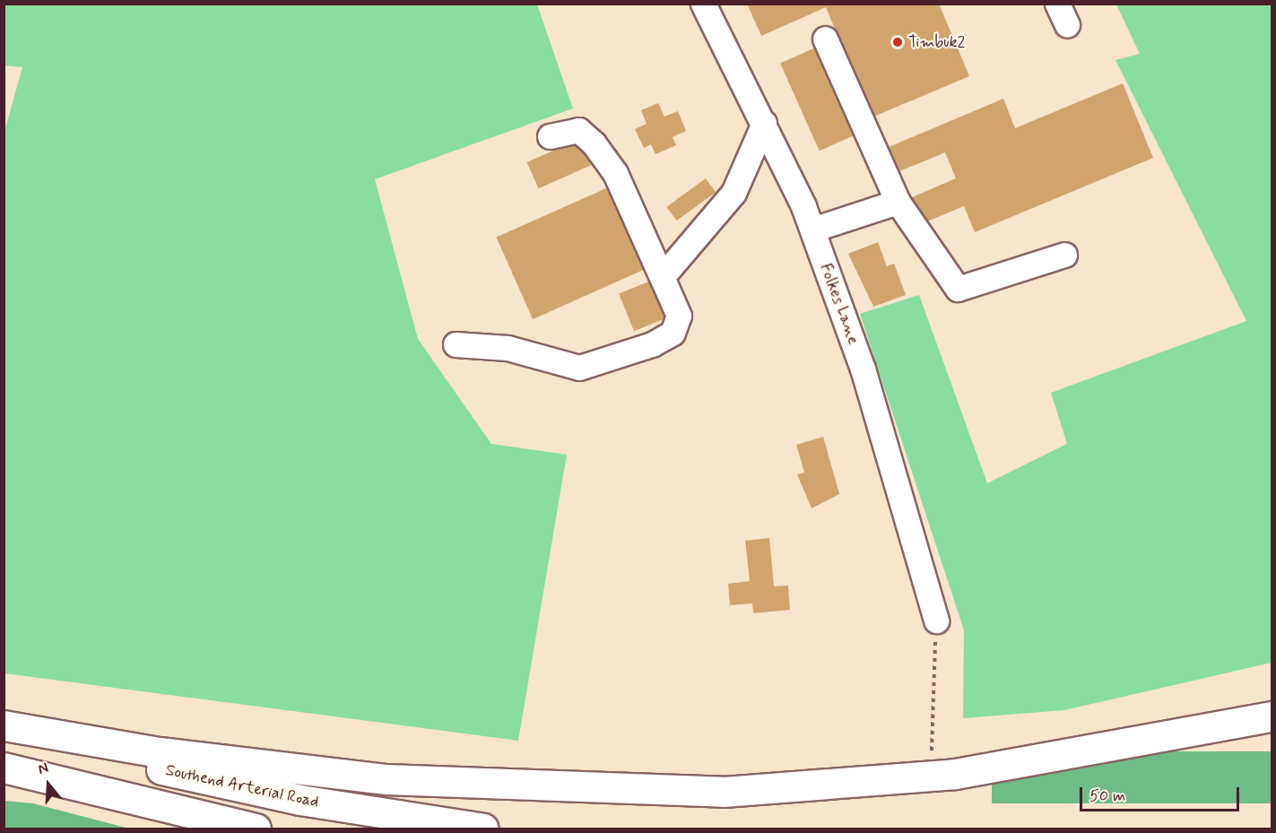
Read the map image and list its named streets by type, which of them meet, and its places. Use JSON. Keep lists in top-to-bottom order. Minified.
{"streets":{"highway":["Southend Arterial Road"],"street":["Folkes Lane"]},"places":["Timbuk2"],"scale_bar":"50 m","north":"top"}
